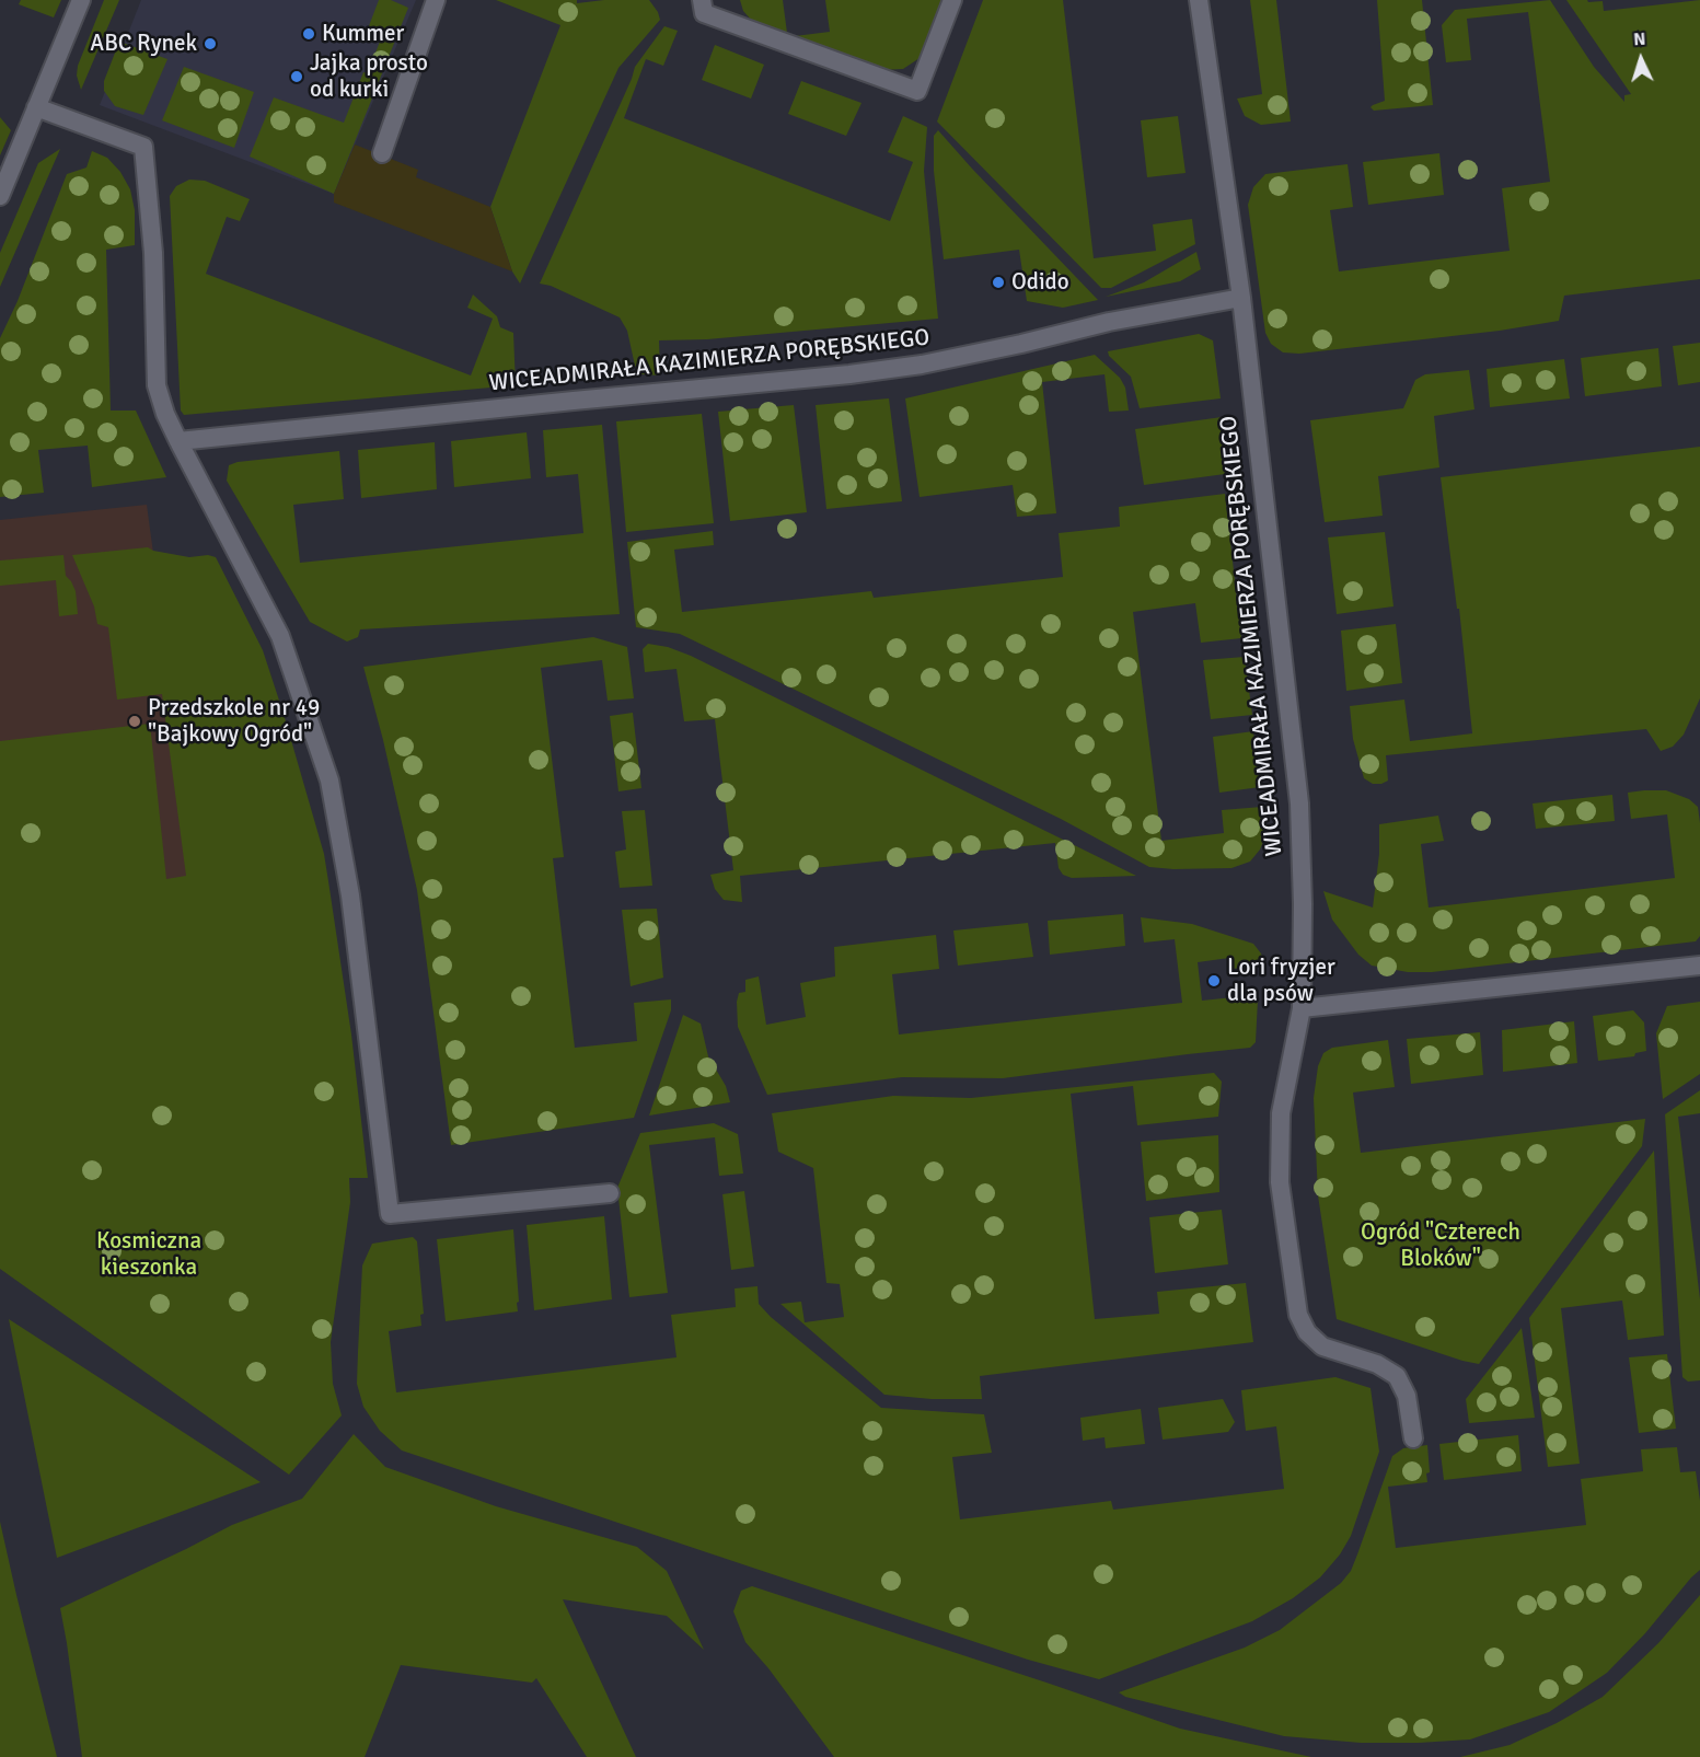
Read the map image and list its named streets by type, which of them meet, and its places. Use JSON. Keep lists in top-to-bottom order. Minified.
{"streets":{"street":["WICEADMIRAŁA KAZIMIERZA PORĘBSKIEGO"]},"parks":["Ogród \"Czterech Bloków\"","Kosmiczna kieszonka"],"places":["Kummer","ABC Rynek","Jajka prosto od kurki","Odido","Przedszkole nr 49 \"Bajkowy Ogród\"","Lori fryzjer dla psów"],"north":"top"}
